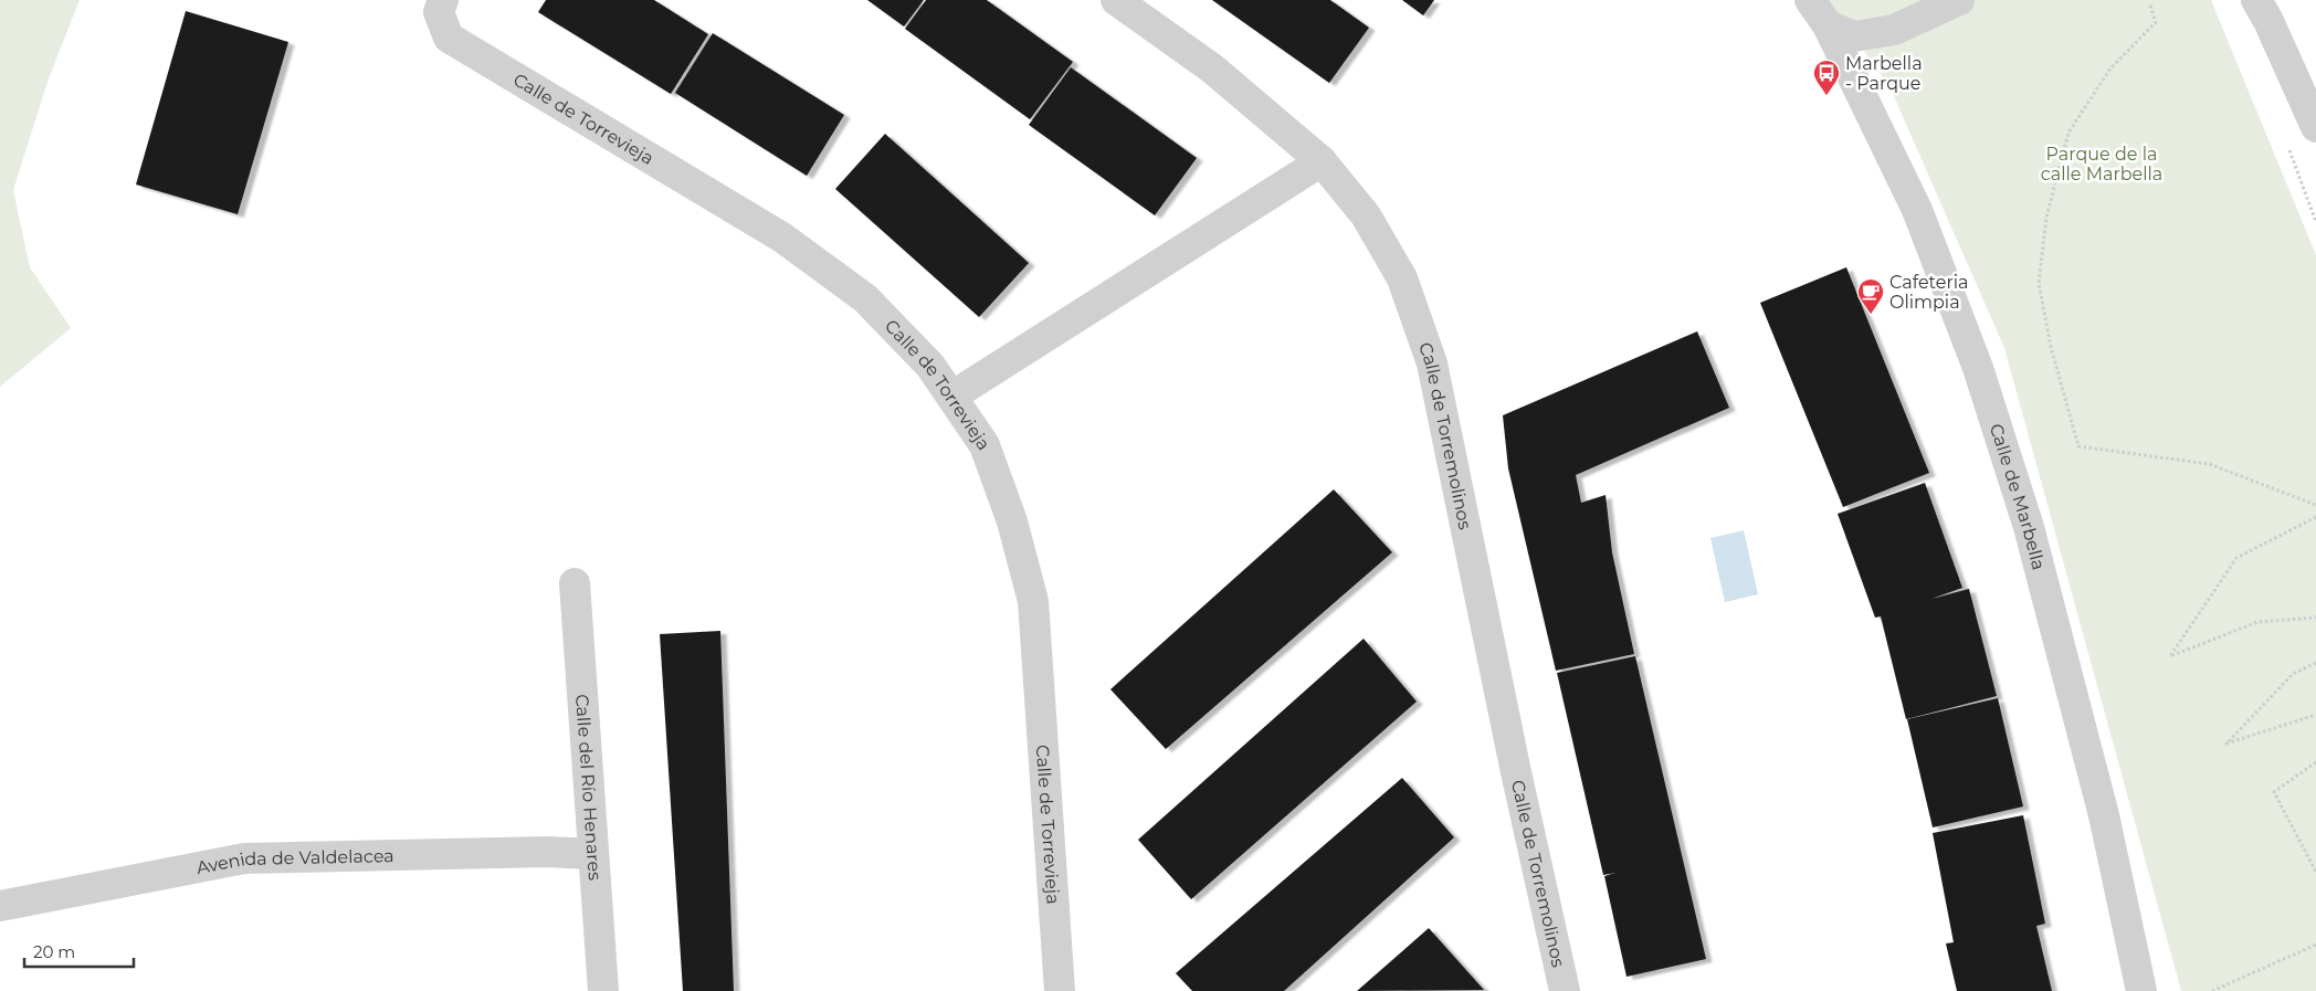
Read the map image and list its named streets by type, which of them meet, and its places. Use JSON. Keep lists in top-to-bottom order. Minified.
{"streets":{"street":["Calle de Torrevieja","Calle de Torremolinos","Calle de Marbella","Calle del Río Henares","Avenida de Valdelacea"]},"crossings":[["Calle del Río Henares","Avenida de Valdelacea"]],"parks":["Parque de la calle Marbella"],"places":{"bus stop":["Marbella - Parque"],"cafe":["Cafeteria Olimpia"]},"scale_bar":"20 m"}
